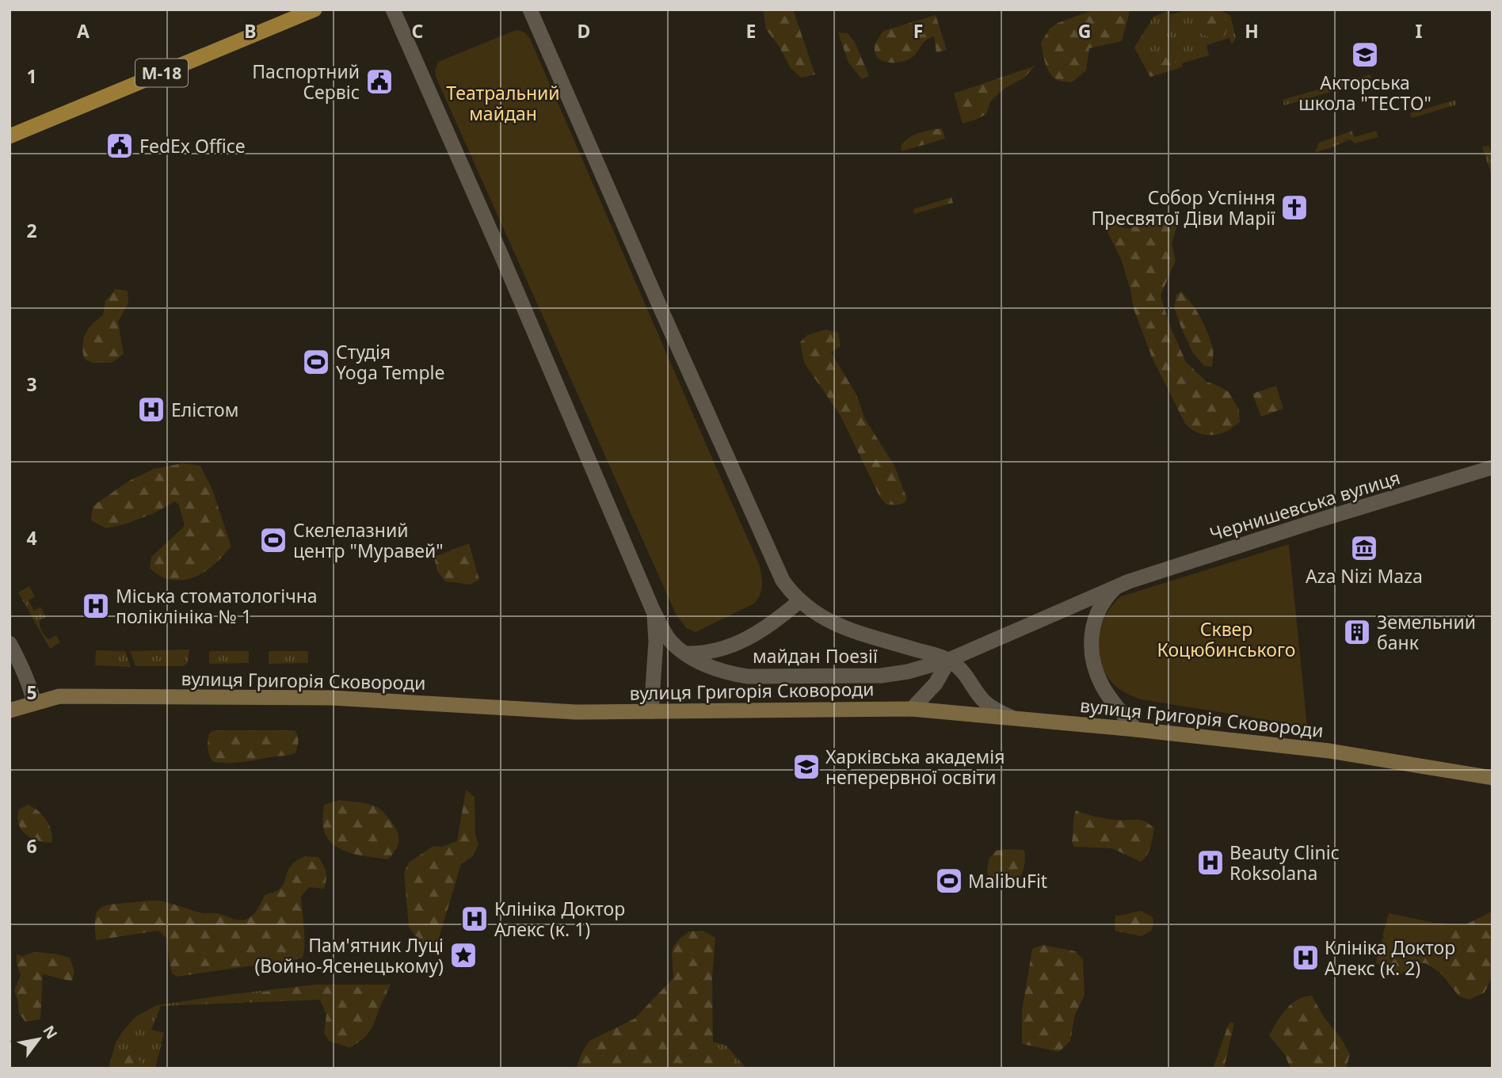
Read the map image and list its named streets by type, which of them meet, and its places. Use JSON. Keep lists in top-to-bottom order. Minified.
{"streets":{"main road":["М-18","вулиця Григорія Сковороди"],"street":["Чернишевська вулиця","майдан Поезії"]},"crossings":[["Чернишевська вулиця","майдан Поезії"]],"parks":["Театральний майдан","Сквер Коцюбинського"],"places":{"school or university":["Акторська школа \"ТЕСТО\"","Харківська академія неперервної освіти"],"public building":["Паспортний Сервіс","FedEx Office"],"church":["Собор Успіння Пресвятої Діви Марії"],"sports":["Студiя Yoga Temple","Скелелазний центр \"Муравей\"","MalibuFit"],"hospital":["Елістом","Міська стоматологічна поліклініка № 1","Beauty Clinic Roksolana","Клініка Доктор Алекс (к. 1)","Клініка Доктор Алекс (к. 2)"],"museum":["Aza Nizi Maza"],"building":["Земельний банк"],"place":["Пам'ятник Луці (Войно-Ясенецькому)"]},"north":"top right","grid":{"columns":["A","B","C","D","E","F","G","H","I"],"rows":["1","2","3","4","5","6"]}}
